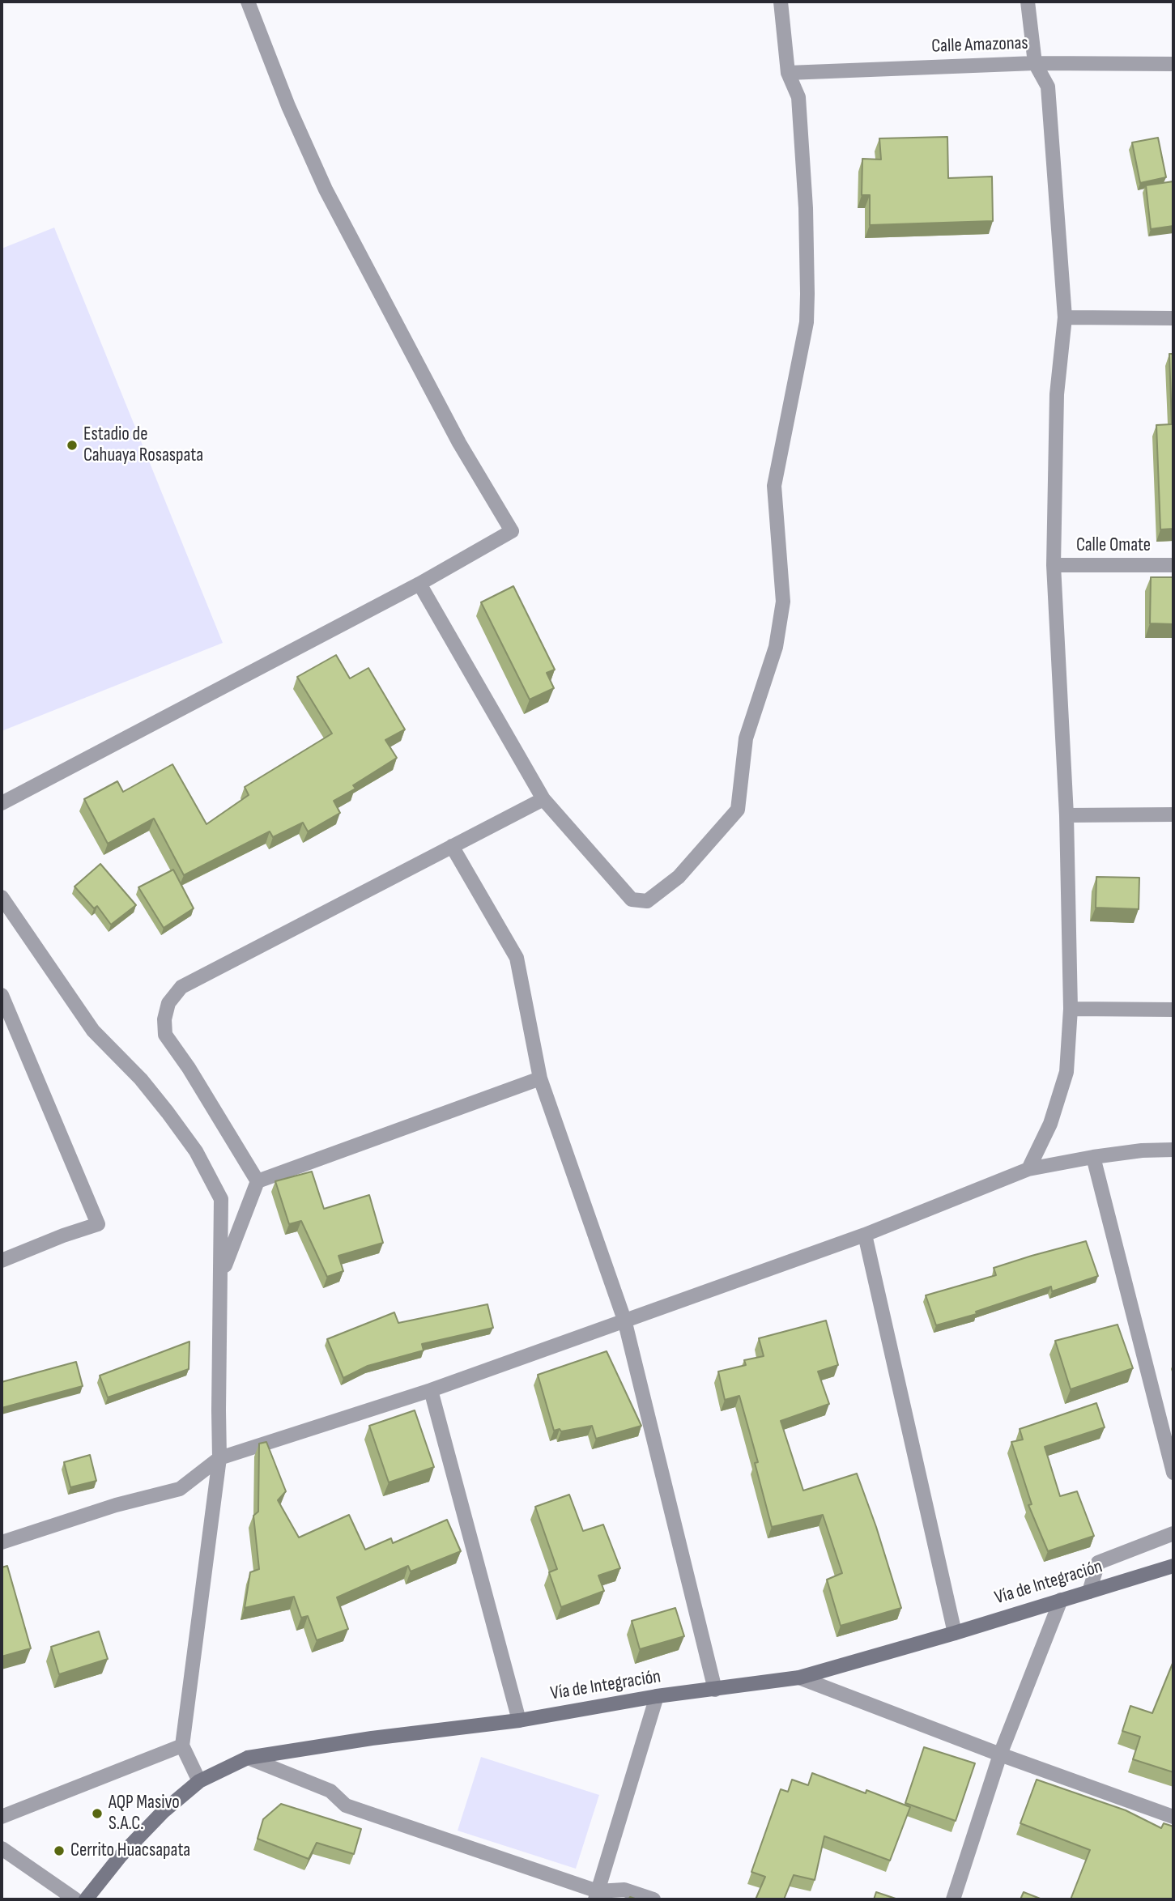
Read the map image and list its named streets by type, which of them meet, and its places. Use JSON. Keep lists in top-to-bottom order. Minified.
{"streets":{"main road":["Vía de Integración"],"street":["Calle Amazonas","Calle Omate"]},"places":["Estadio de Cahuaya Rosaspata","AQP Masivo S.A.C.","Cerrito Huacsapata"]}
